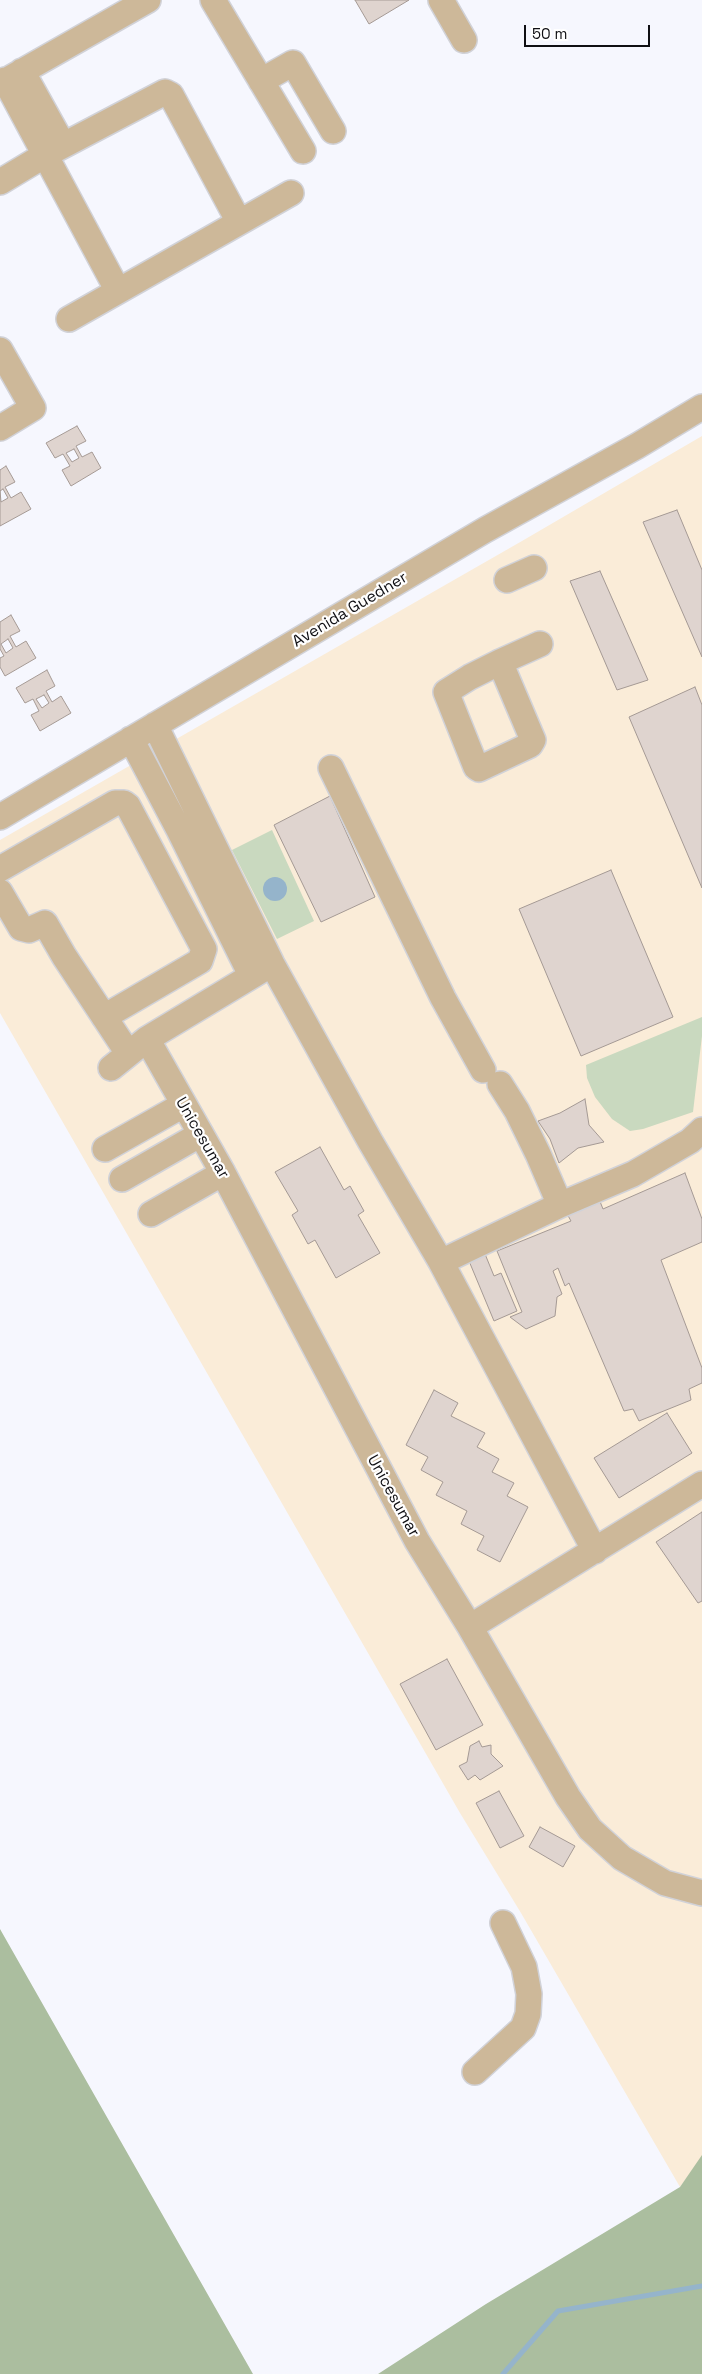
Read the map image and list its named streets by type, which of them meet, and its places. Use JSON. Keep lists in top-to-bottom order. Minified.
{"streets":{"street":["Avenida Guedner","Unicesumar"]},"scale_bar":"50 m"}
